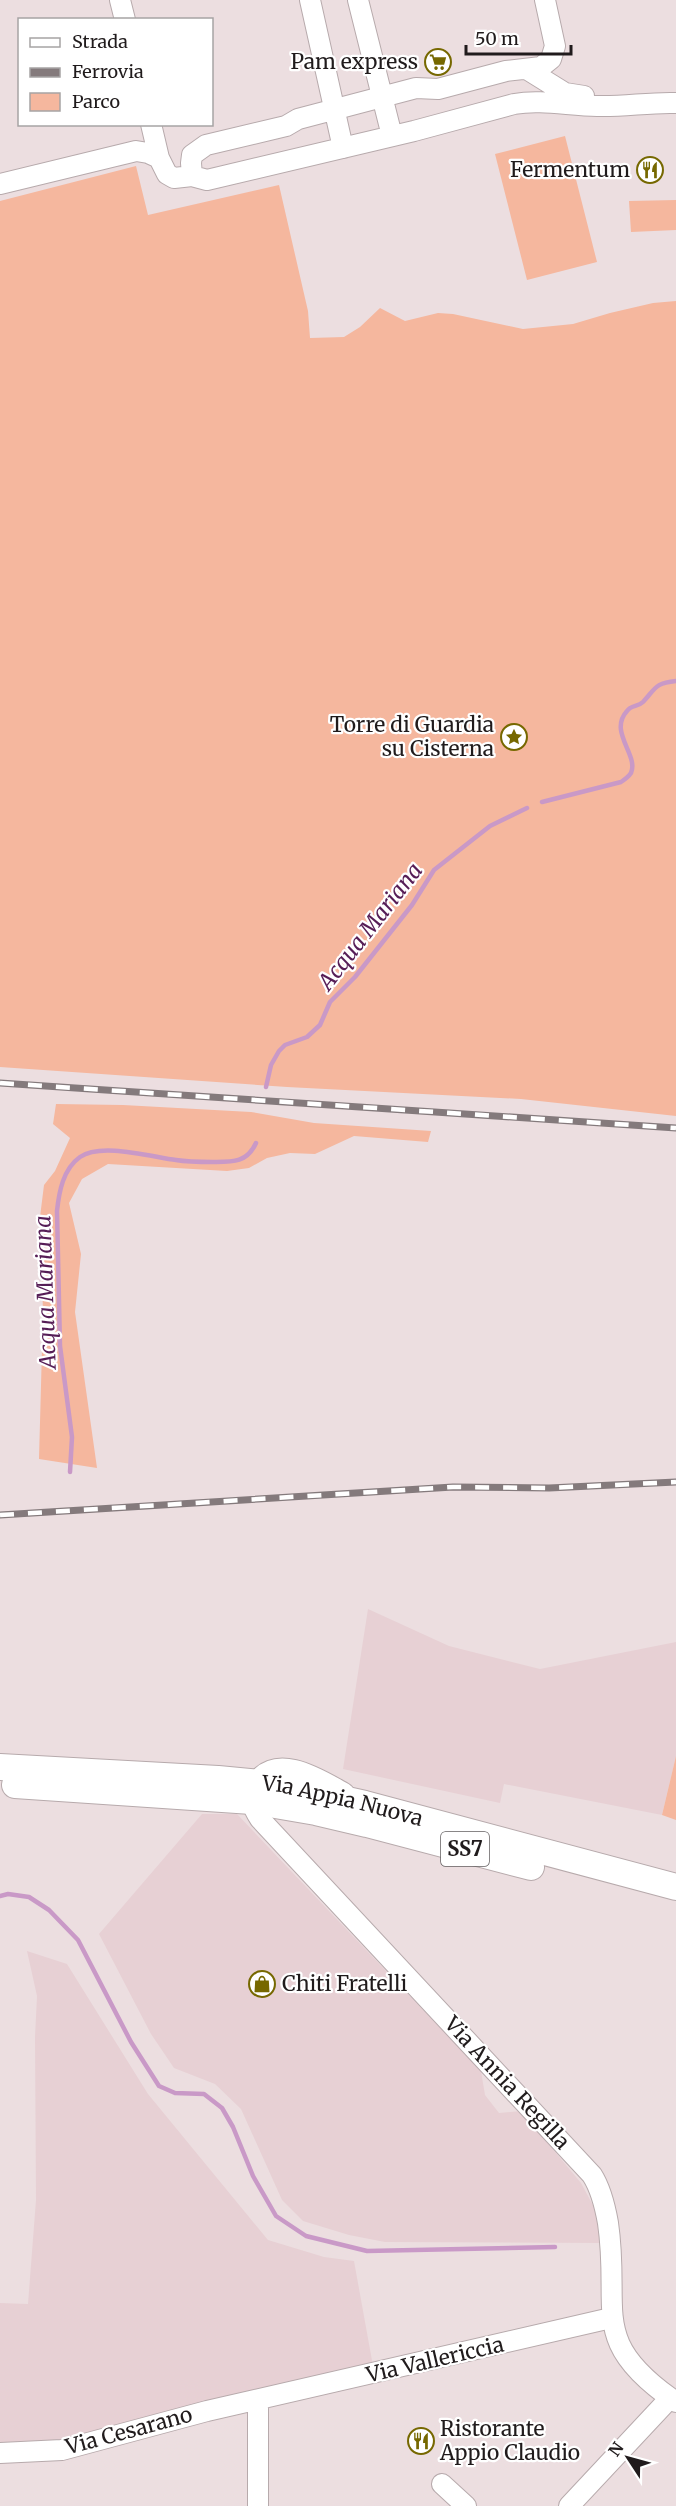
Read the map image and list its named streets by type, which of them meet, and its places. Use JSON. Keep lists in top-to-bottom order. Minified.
{"streets":{"main road":["Via Appia Nuova","SS7"],"street":["Via Annia Regilla","Via Vallericcia","Via Cesarano"]},"crossings":[["Via Appia Nuova","Via Annia Regilla"],["Via Annia Regilla","Via Vallericcia"],["Via Vallericcia","Via Cesarano"]],"water":["Acqua Mariana"],"places":{"supermarket":["Pam express"],"restaurant":["Fermentum","Ristorante Appio Claudio"],"place":["Torre di Guardia su Cisterna"],"shop":["Chiti Fratelli"]},"legend":["Strada","Ferrovia","Parco"],"scale_bar":"50 m","north":"top left"}
